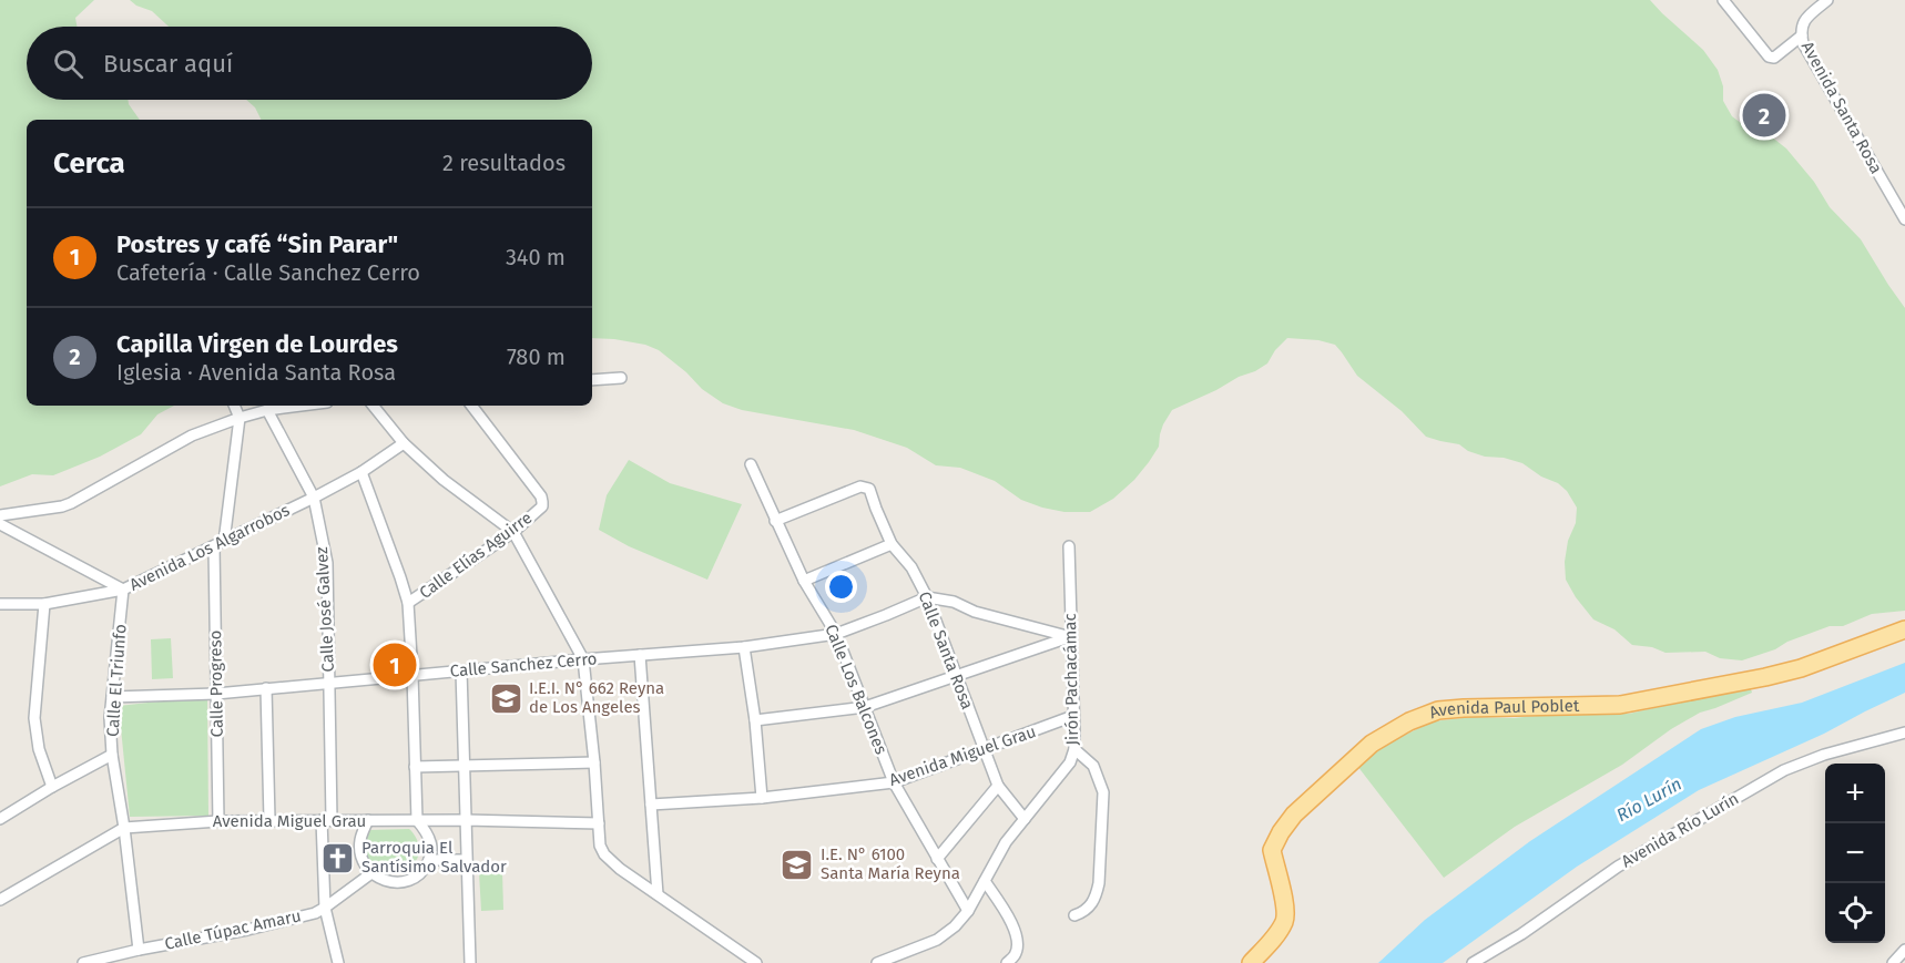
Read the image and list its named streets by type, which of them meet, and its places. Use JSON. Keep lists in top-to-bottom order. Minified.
{"streets":{"main road":["Avenida Paul Poblet"],"street":["Avenida Santa Rosa","Avenida Los Algarrobos","Calle Elías Aguirre","Calle José Galvez","Calle Santa Rosa","Calle Sanchez Cerro","Jirón Pachacámac","Calle El Triunfo","Calle Progreso","Calle Los Balcones","Avenida Miguel Grau","Avenida Río Lurín","Calle Túpac Amaru"]},"crossings":[["Avenida Los Algarrobos","Calle José Galvez"],["Avenida Los Algarrobos","Calle El Triunfo"],["Avenida Los Algarrobos","Calle Progreso"],["Calle José Galvez","Calle Sanchez Cerro"],["Calle José Galvez","Avenida Miguel Grau"],["Calle José Galvez","Calle Túpac Amaru"],["Calle Santa Rosa","Calle Sanchez Cerro"],["Calle Santa Rosa","Jirón Pachacámac"],["Calle Santa Rosa","Calle Los Balcones"],["Calle Santa Rosa","Avenida Miguel Grau"],["Calle Sanchez Cerro","Calle El Triunfo"],["Calle Sanchez Cerro","Calle Progreso"],["Calle Sanchez Cerro","Calle Los Balcones"],["Jirón Pachacámac","Calle Los Balcones"],["Jirón Pachacámac","Avenida Miguel Grau"],["Calle El Triunfo","Avenida Miguel Grau"],["Calle El Triunfo","Calle Túpac Amaru"],["Calle Progreso","Avenida Miguel Grau"],["Calle Los Balcones","Avenida Miguel Grau"],["Avenida Miguel Grau","Calle Túpac Amaru"]],"water":["Río Lurín"],"places":{"school or university":["I.E.I. N° 662 Reyna de Los Angeles","I.E. N° 6100 Santa María Reyna"],"church":["Parroquia El Santísimo Salvador"]},"page":{"search":"Buscar aquí","pins":["2","1"],"heading":["Cerca","2 resultados"],"list":[{"mark":"1","name":"Postres y café “Sin Parar\"","note":"Cafetería · Calle Sanchez Cerro","value":"340 m"},{"mark":"2","name":"Capilla Virgen de Lourdes","note":"Iglesia · Avenida Santa Rosa","value":"780 m"}],"map_buttons":["+","−"]}}
